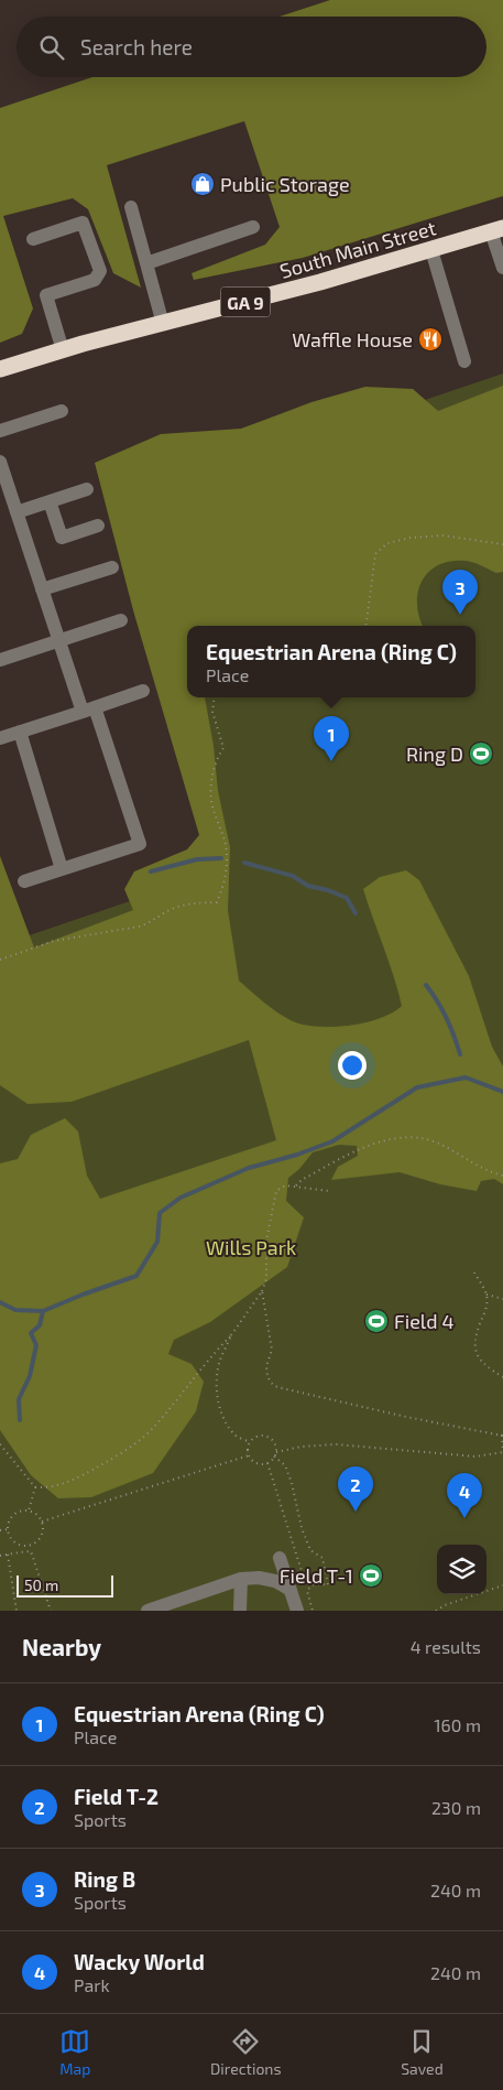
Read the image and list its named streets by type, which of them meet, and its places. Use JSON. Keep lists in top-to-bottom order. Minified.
{"streets":{"highway":["South Main Street","GA 9"]},"parks":["Wills Park"],"places":{"shop":["Public Storage"],"restaurant":["Waffle House"],"sports":["Ring D","Field 4","Field T-1"]},"scale_bar":"50 m","page":{"search":"Search here","pins":["3","1","2","4"],"popup":["Equestrian Arena (Ring C)","Place"],"scale":"50 m","heading":["Nearby","4 results"],"list":[{"mark":"1","name":"Equestrian Arena (Ring C)","note":"Place","value":"160 m"},{"mark":"2","name":"Field T-2","note":"Sports","value":"230 m"},{"mark":"3","name":"Ring B","note":"Sports","value":"240 m"},{"mark":"4","name":"Wacky World","note":"Park","value":"240 m"}],"nav":["Map","Directions","Saved"]}}
